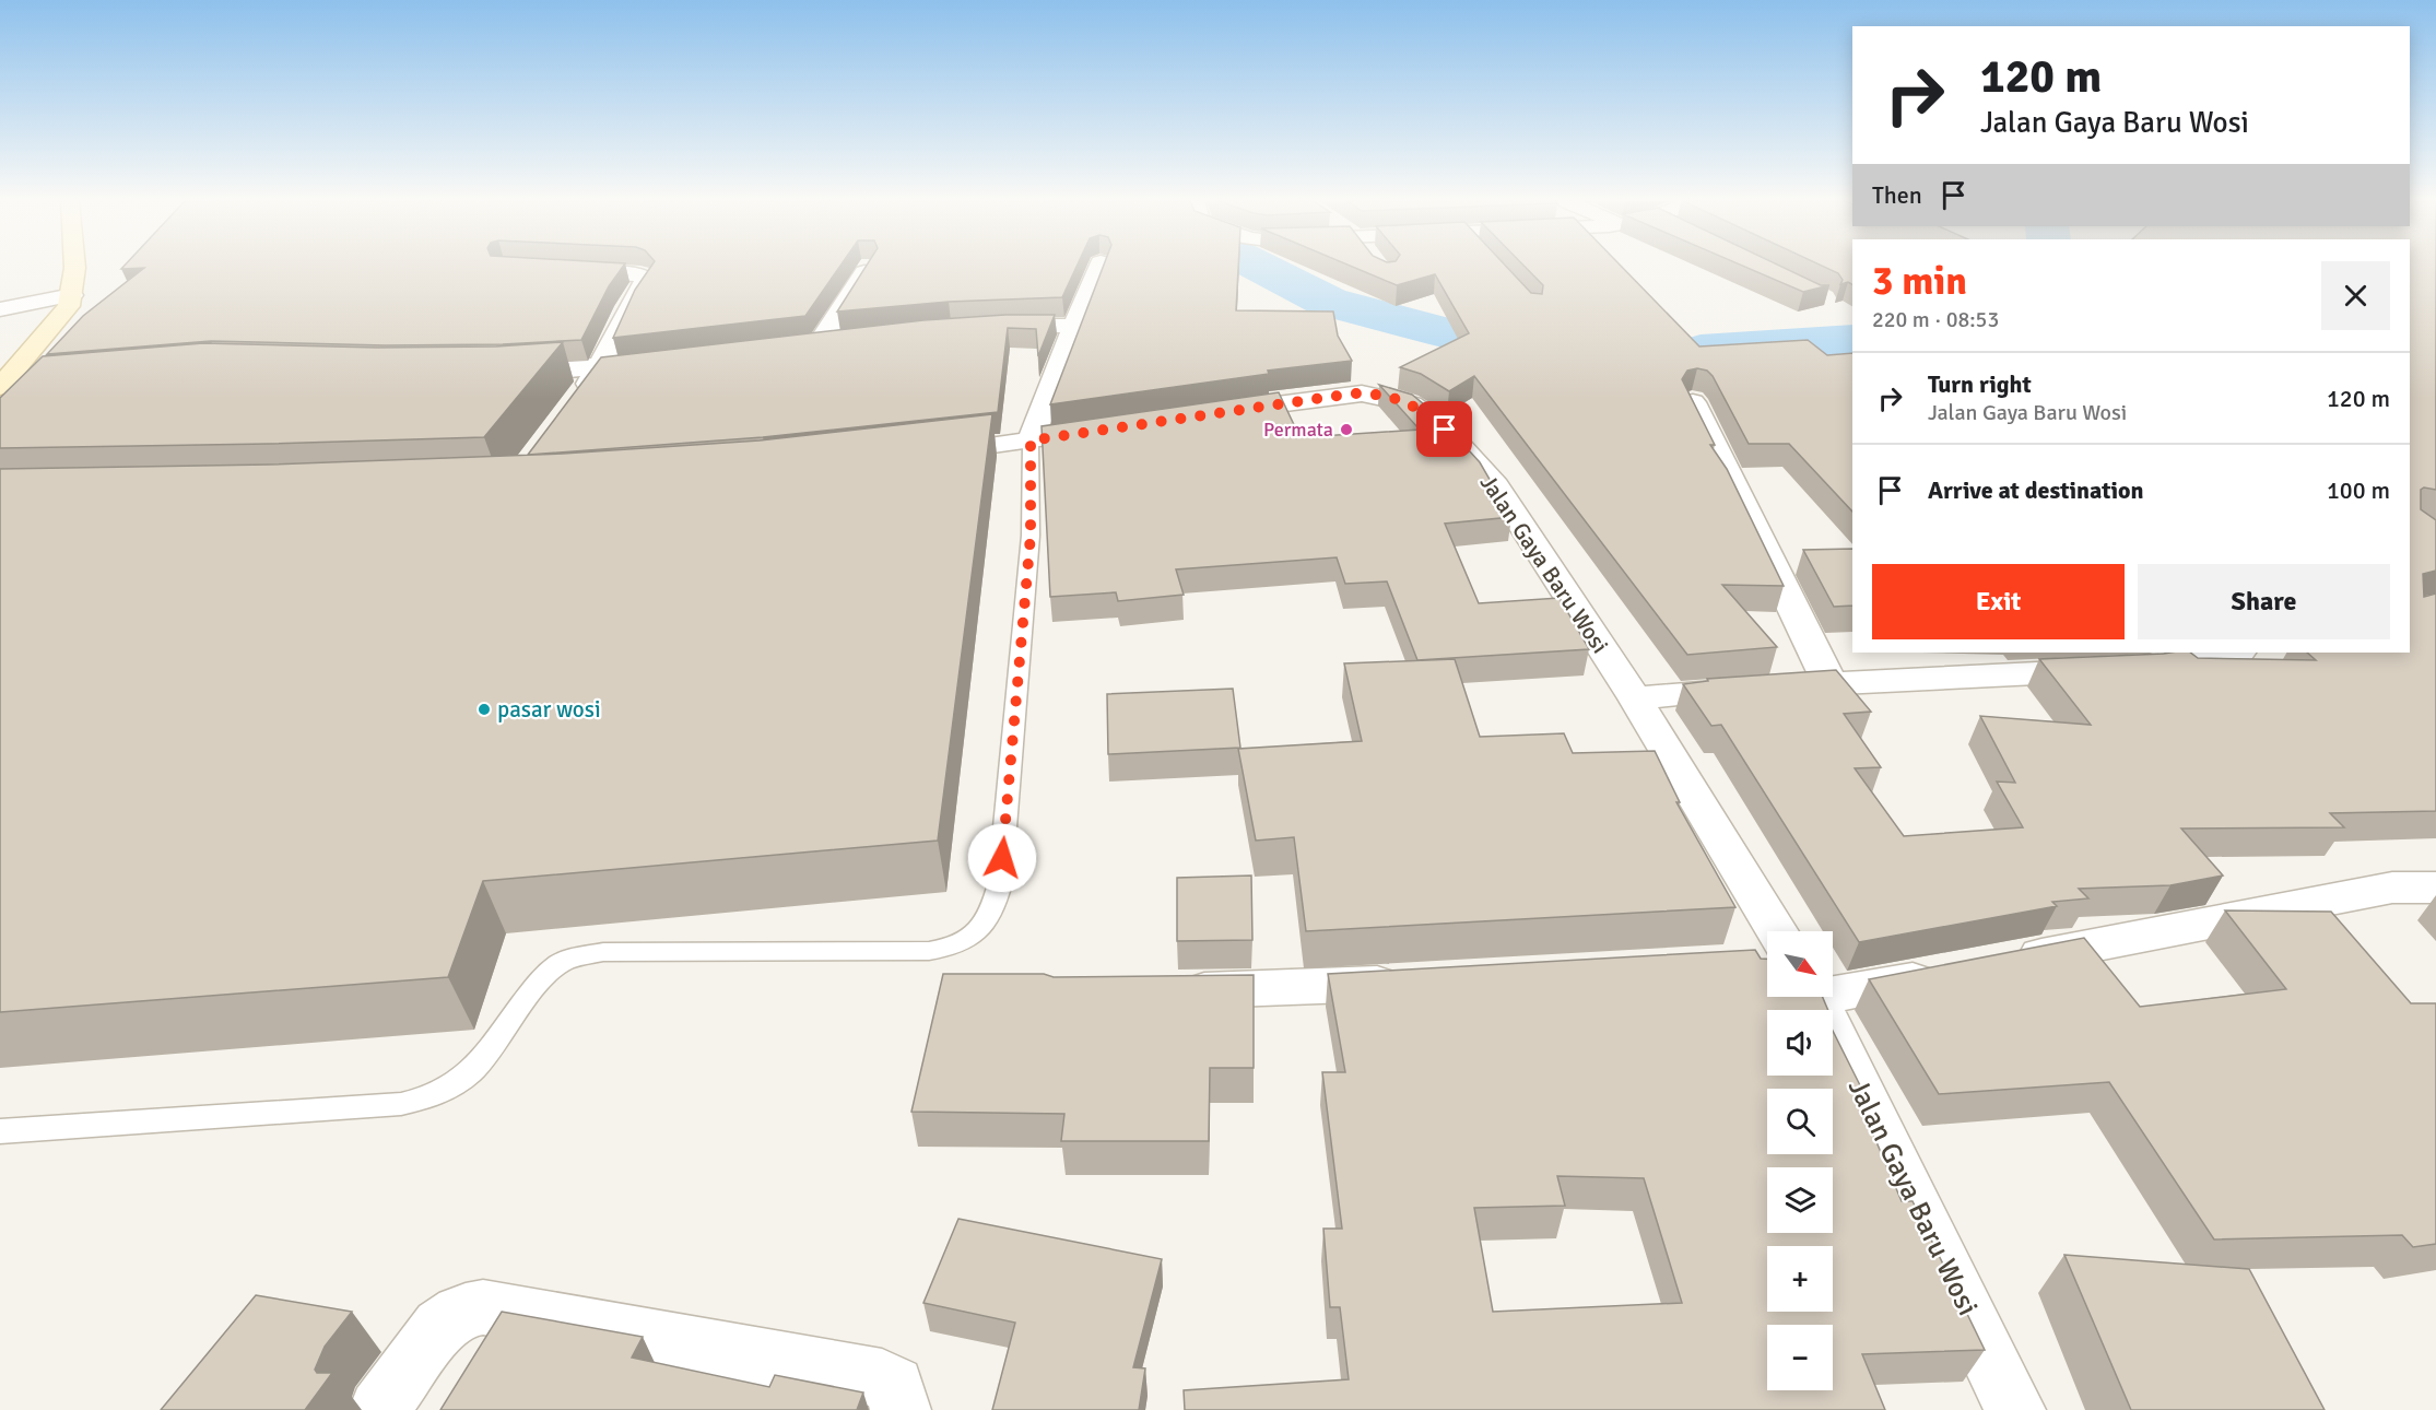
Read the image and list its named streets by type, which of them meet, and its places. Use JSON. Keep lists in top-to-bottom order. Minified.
{"streets":{"street":["Jalan Gaya Baru Wosi"]},"places":["Permata","pasar wosi"],"north":"bottom right","page":{"turn":["120 m","Jalan Gaya Baru Wosi"],"then":"Then","heading":["3 min","220 m · 08:53"],"list":[{"name":"Turn right","note":"Jalan Gaya Baru Wosi","value":"120 m"},{"name":"Arrive at destination","value":"100 m"}],"buttons":["Exit","Share"],"map_buttons":["+","−"]}}
